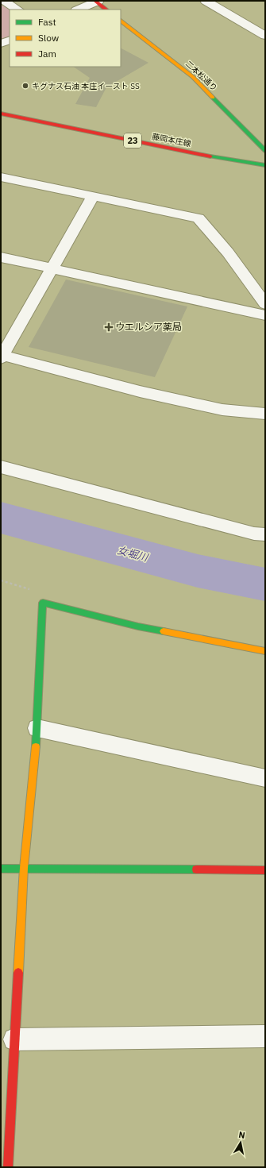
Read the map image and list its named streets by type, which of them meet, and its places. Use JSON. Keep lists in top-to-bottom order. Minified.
{"streets":{"street":["二本松通り","藤岡本庄線","23"]},"water":["女堀川"],"places":{"other":["キグナス石油 本庄イースト SS"],"health":["ウエルシア薬局"]},"legend":["Fast","Slow","Jam"],"north":"top"}
